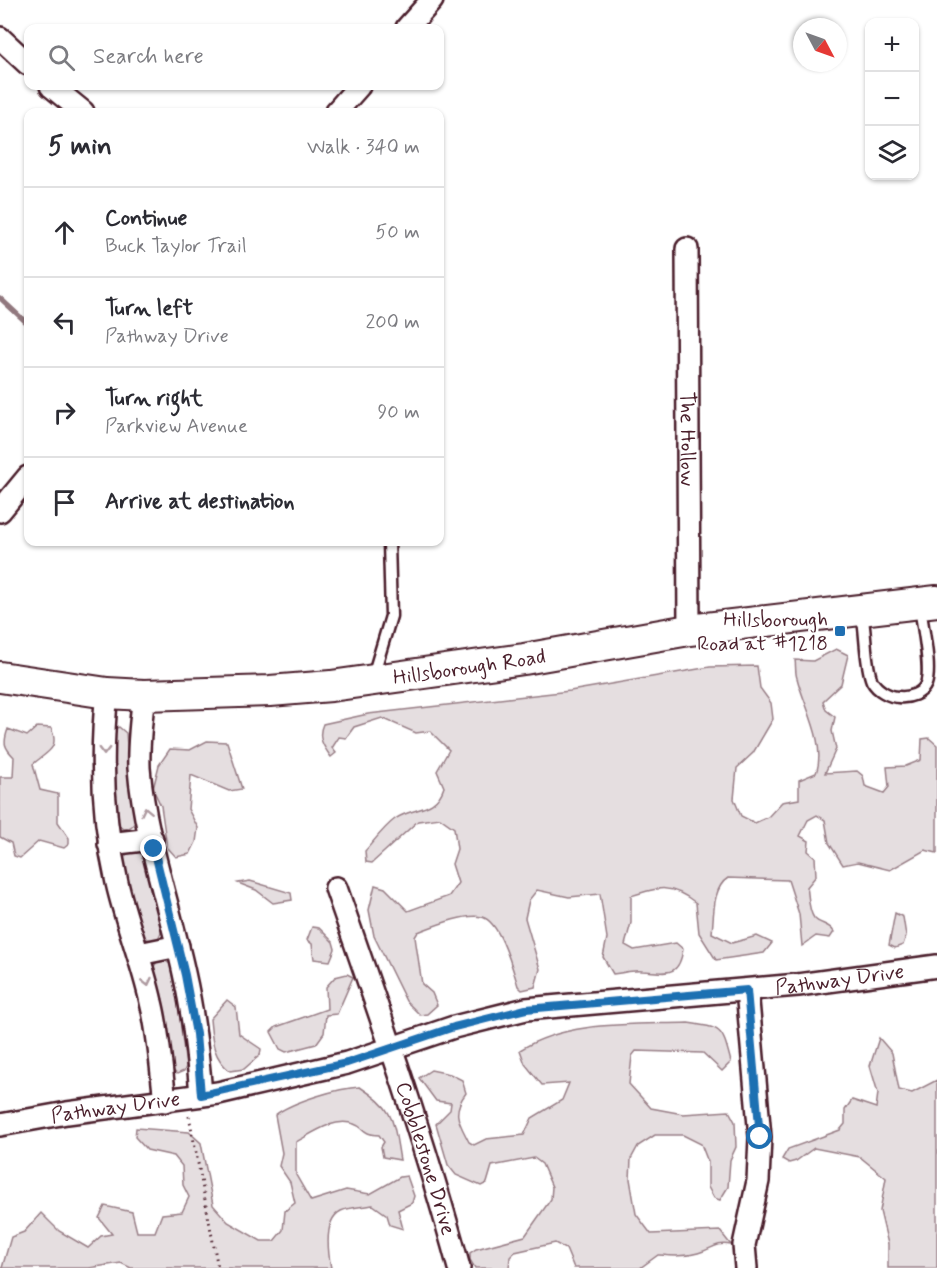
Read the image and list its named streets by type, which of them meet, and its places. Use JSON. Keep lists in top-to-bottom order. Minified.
{"streets":{"main road":["Hillsborough Road"],"street":["The Hollow","Pathway Drive","Cobblestone Drive"]},"crossings":[["The Hollow","Hillsborough Road"],["Pathway Drive","Cobblestone Drive"]],"places":{"transit":["Hillsborough Road at #1218"]},"north":"bottom right","page":{"map_buttons":["+","−"],"search":"Search here","heading":["5 min","Walk · 340 m"],"list":[["Continue","Buck Taylor Trail","50 m"],["Turn left","Pathway Drive","200 m"],["Turn right","Parkview Avenue","90 m"],"Arrive at destination"]}}
